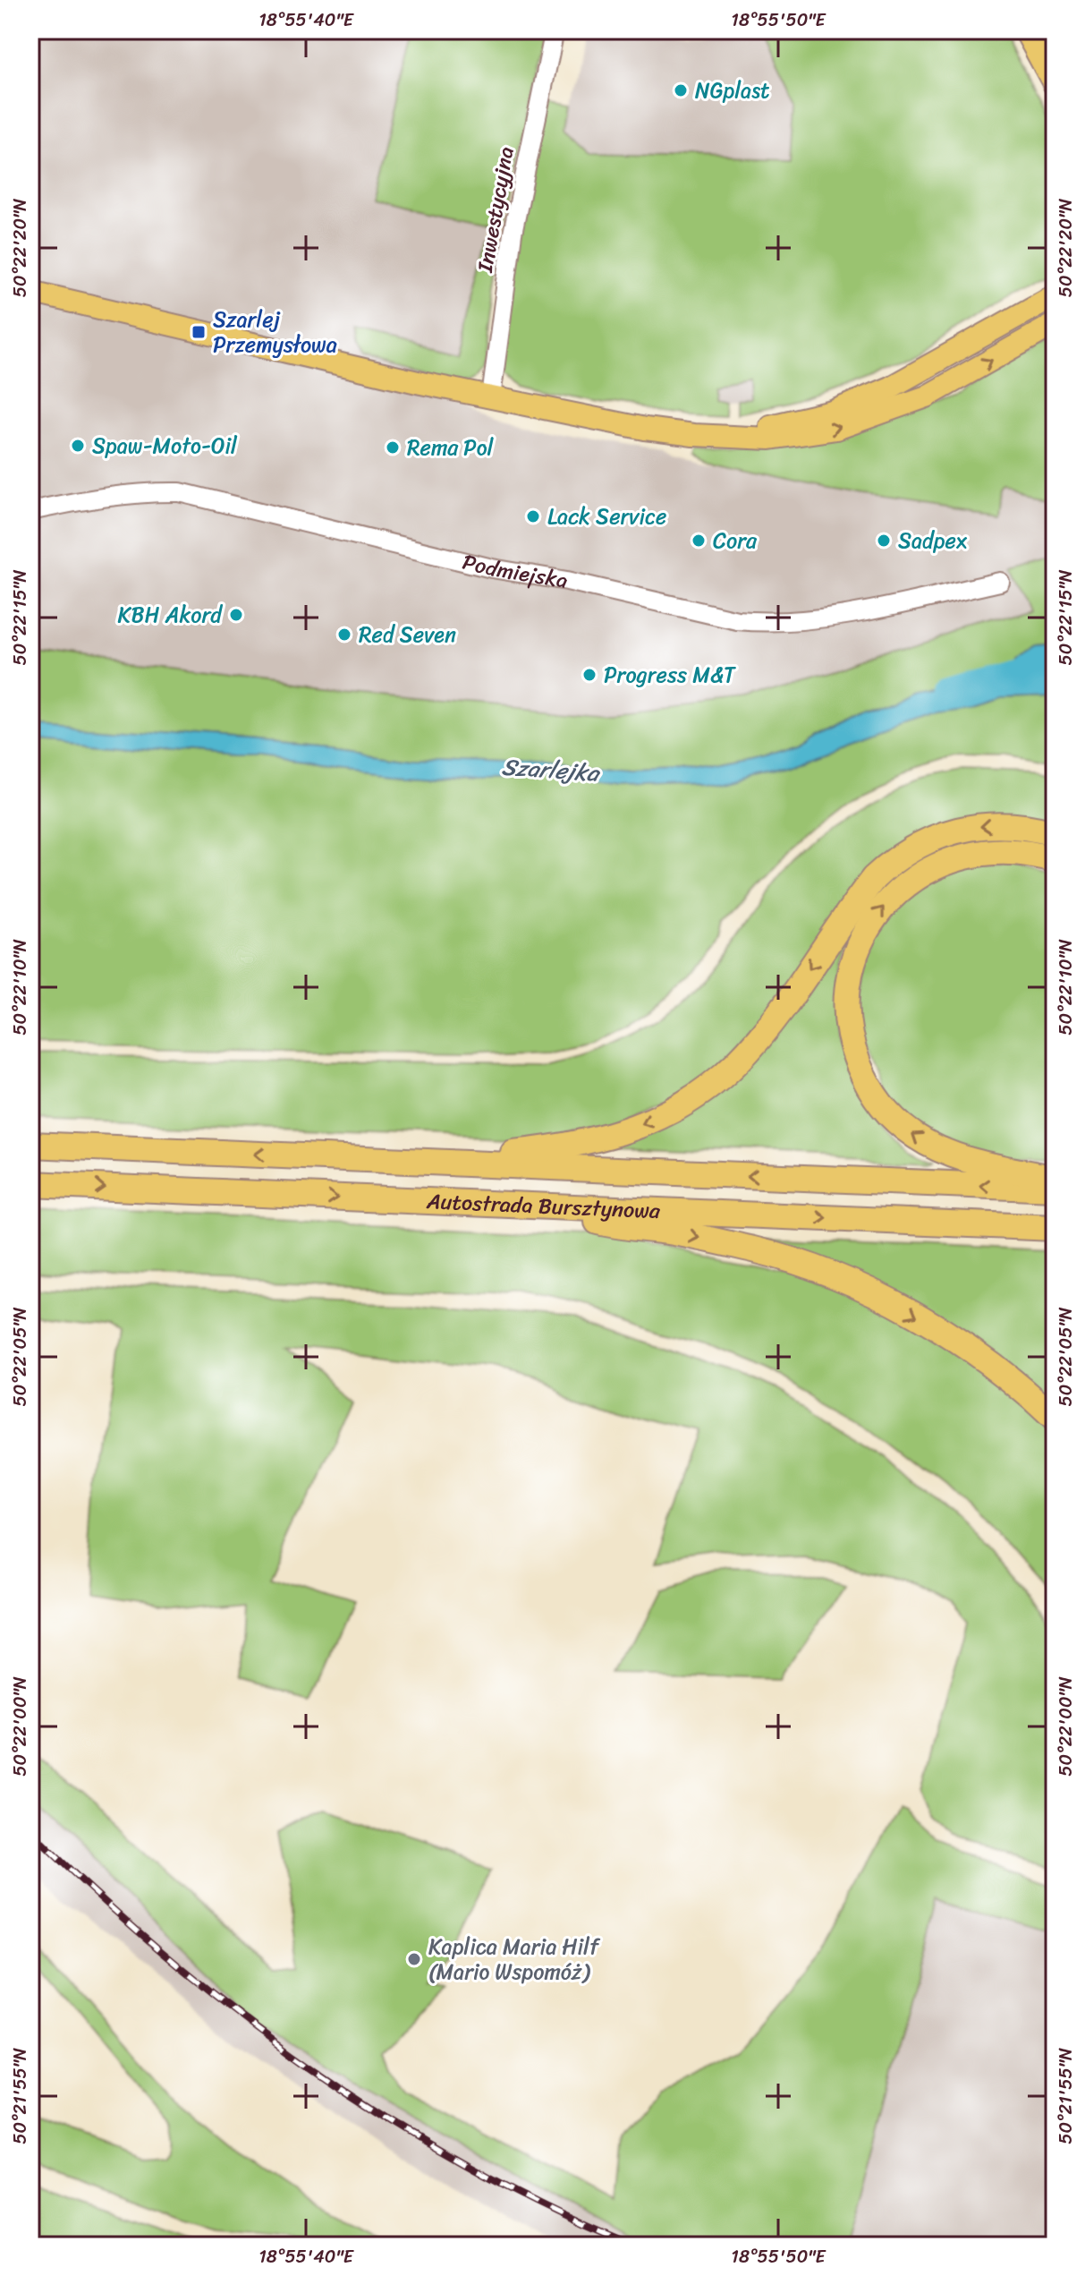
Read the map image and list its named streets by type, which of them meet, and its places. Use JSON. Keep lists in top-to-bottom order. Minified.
{"streets":{"highway":["Autostrada Bursztynowa"],"street":["Inwestycyjna","Podmiejska"]},"water":["Szarlejka"],"places":{"other":["NGplast","Spaw-Moto-Oil","Rema Pol","Lack Service","Cora","Sadpex","KBH Akord","Red Seven","Progress M&T","Kaplica Maria Hilf (Mario Wspomóż)"],"transit":["Szarlej Przemysłowa"]},"coordinates":["18°55'40\"E","18°55'50\"E","50°22'20\"N","50°22'15\"N","50°22'10\"N","50°22'05\"N","50°22'00\"N","50°21'55\"N"]}
